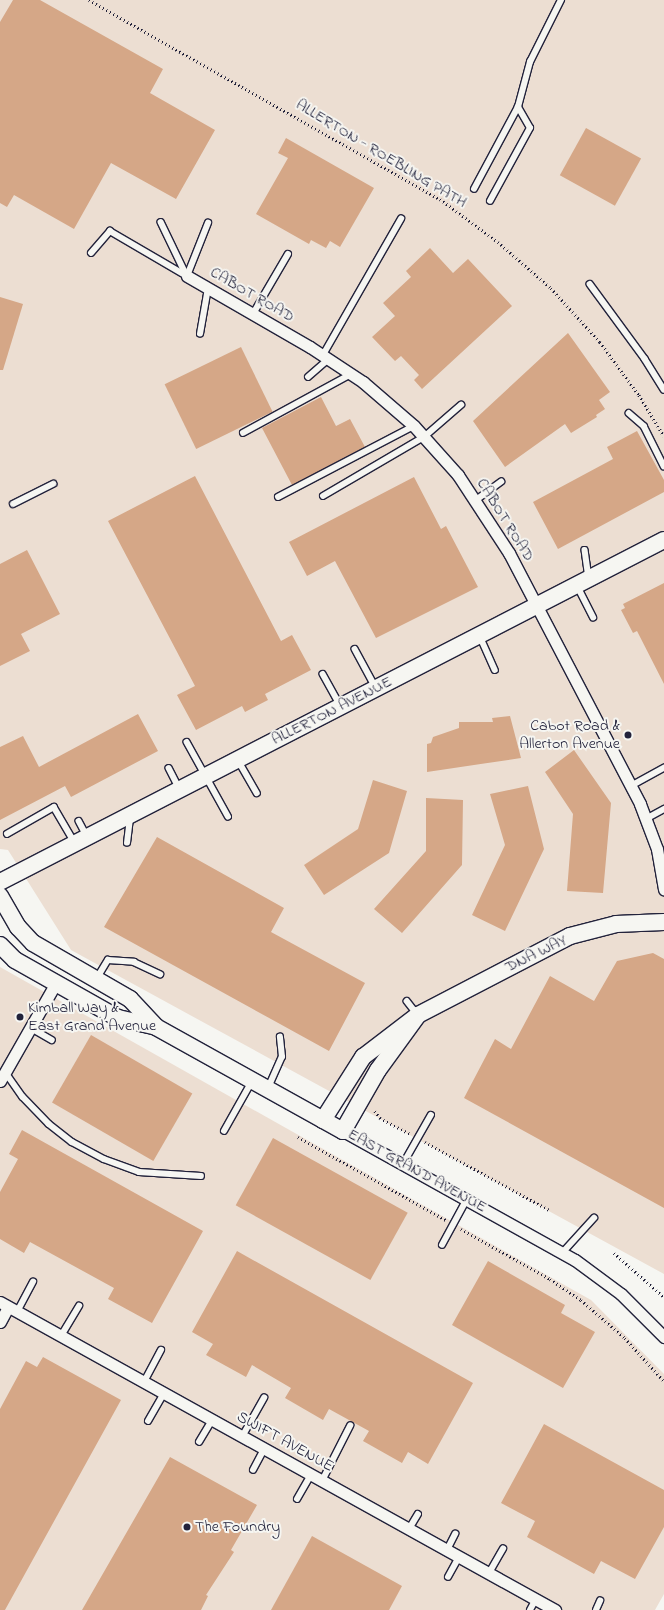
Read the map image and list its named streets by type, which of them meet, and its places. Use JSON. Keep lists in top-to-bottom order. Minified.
{"streets":{"main road":["ALLERTON AVENUE","DNA WAY","EAST GRAND AVENUE"],"street":["CABOT ROAD","SWIFT AVENUE"],"path":["ALLERTON - ROEBLING PATH"]},"crossings":[["CABOT ROAD","ALLERTON AVENUE"],["DNA WAY","EAST GRAND AVENUE"]],"places":["Cabot Road & Allerton Avenue","Kimball Way & East Grand Avenue","The Foundry"]}
